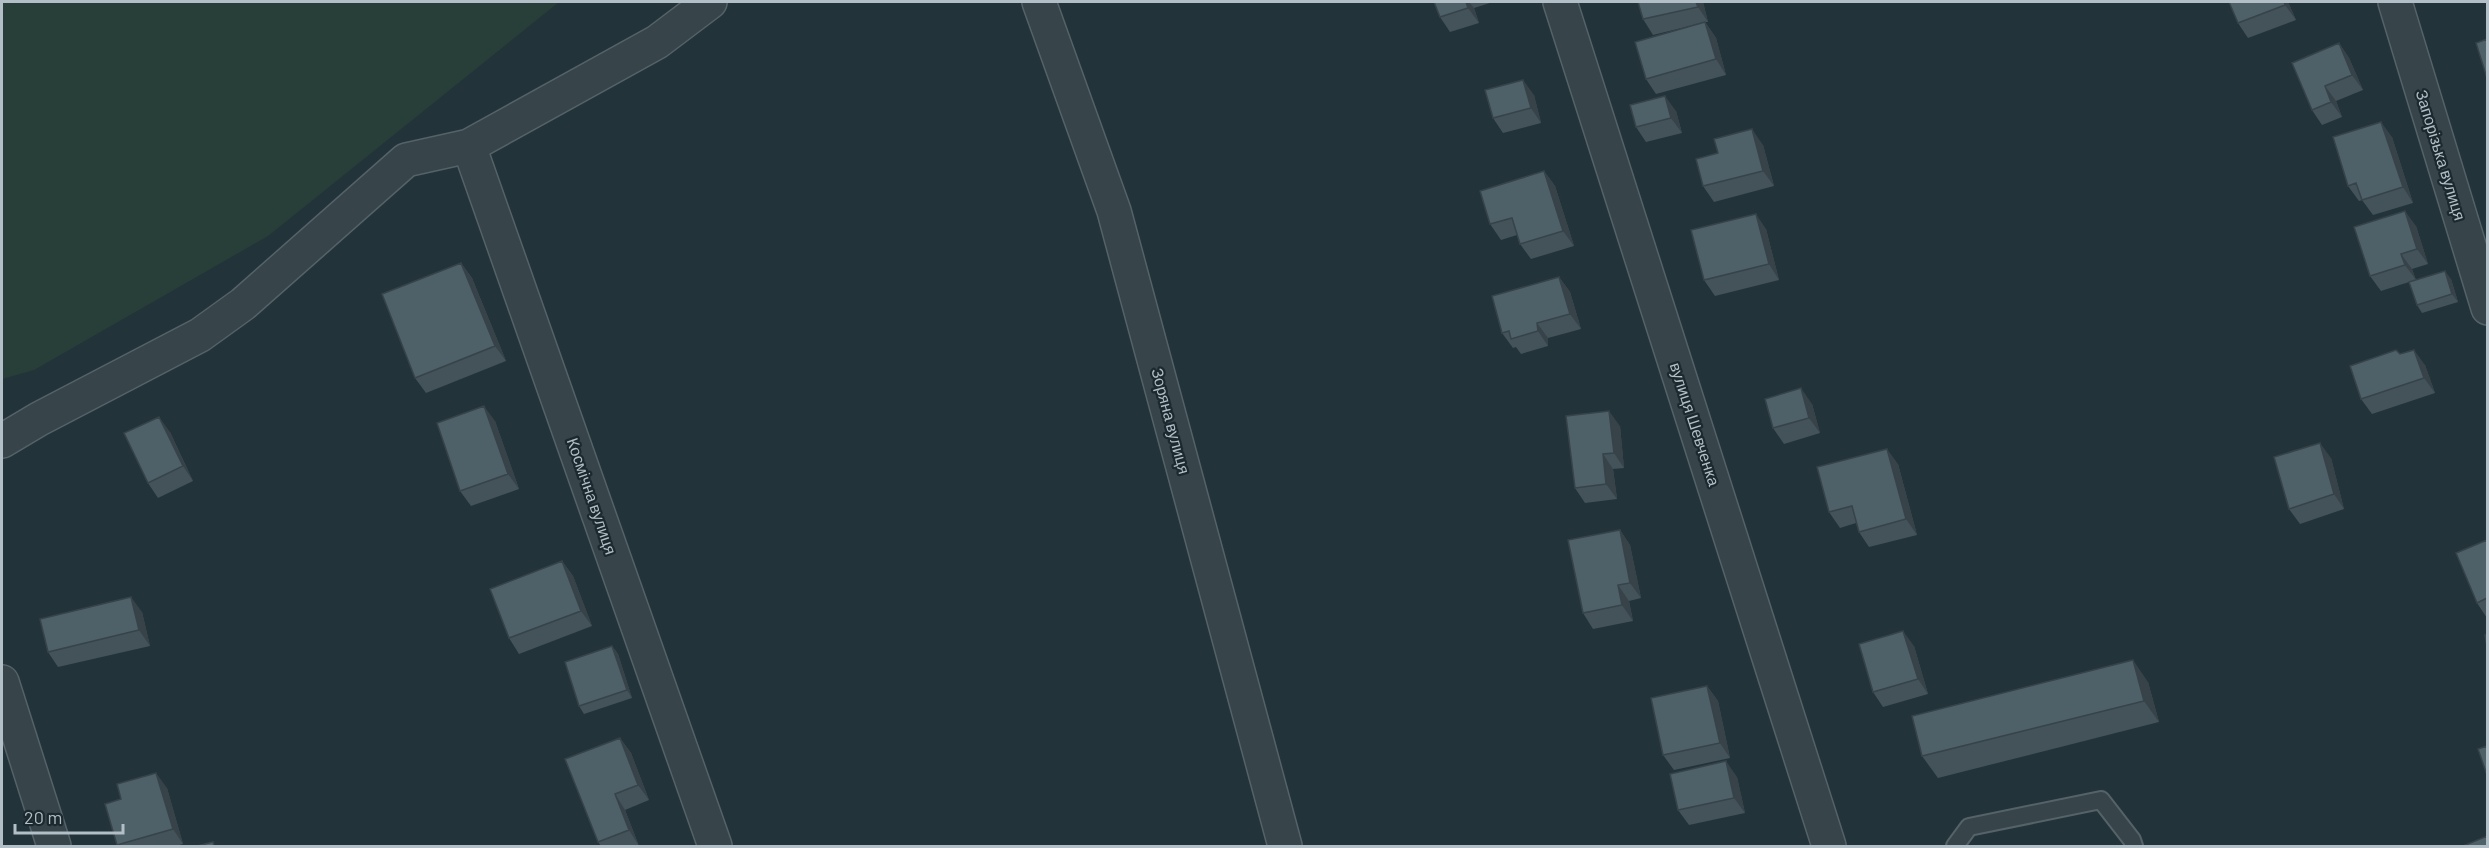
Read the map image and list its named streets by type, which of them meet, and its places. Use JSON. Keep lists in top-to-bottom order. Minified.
{"streets":{"street":["Запорізька вулиця","Зоряна вулиця","вулиця Шевченка","Космічна вулиця"]},"scale_bar":"20 m"}
